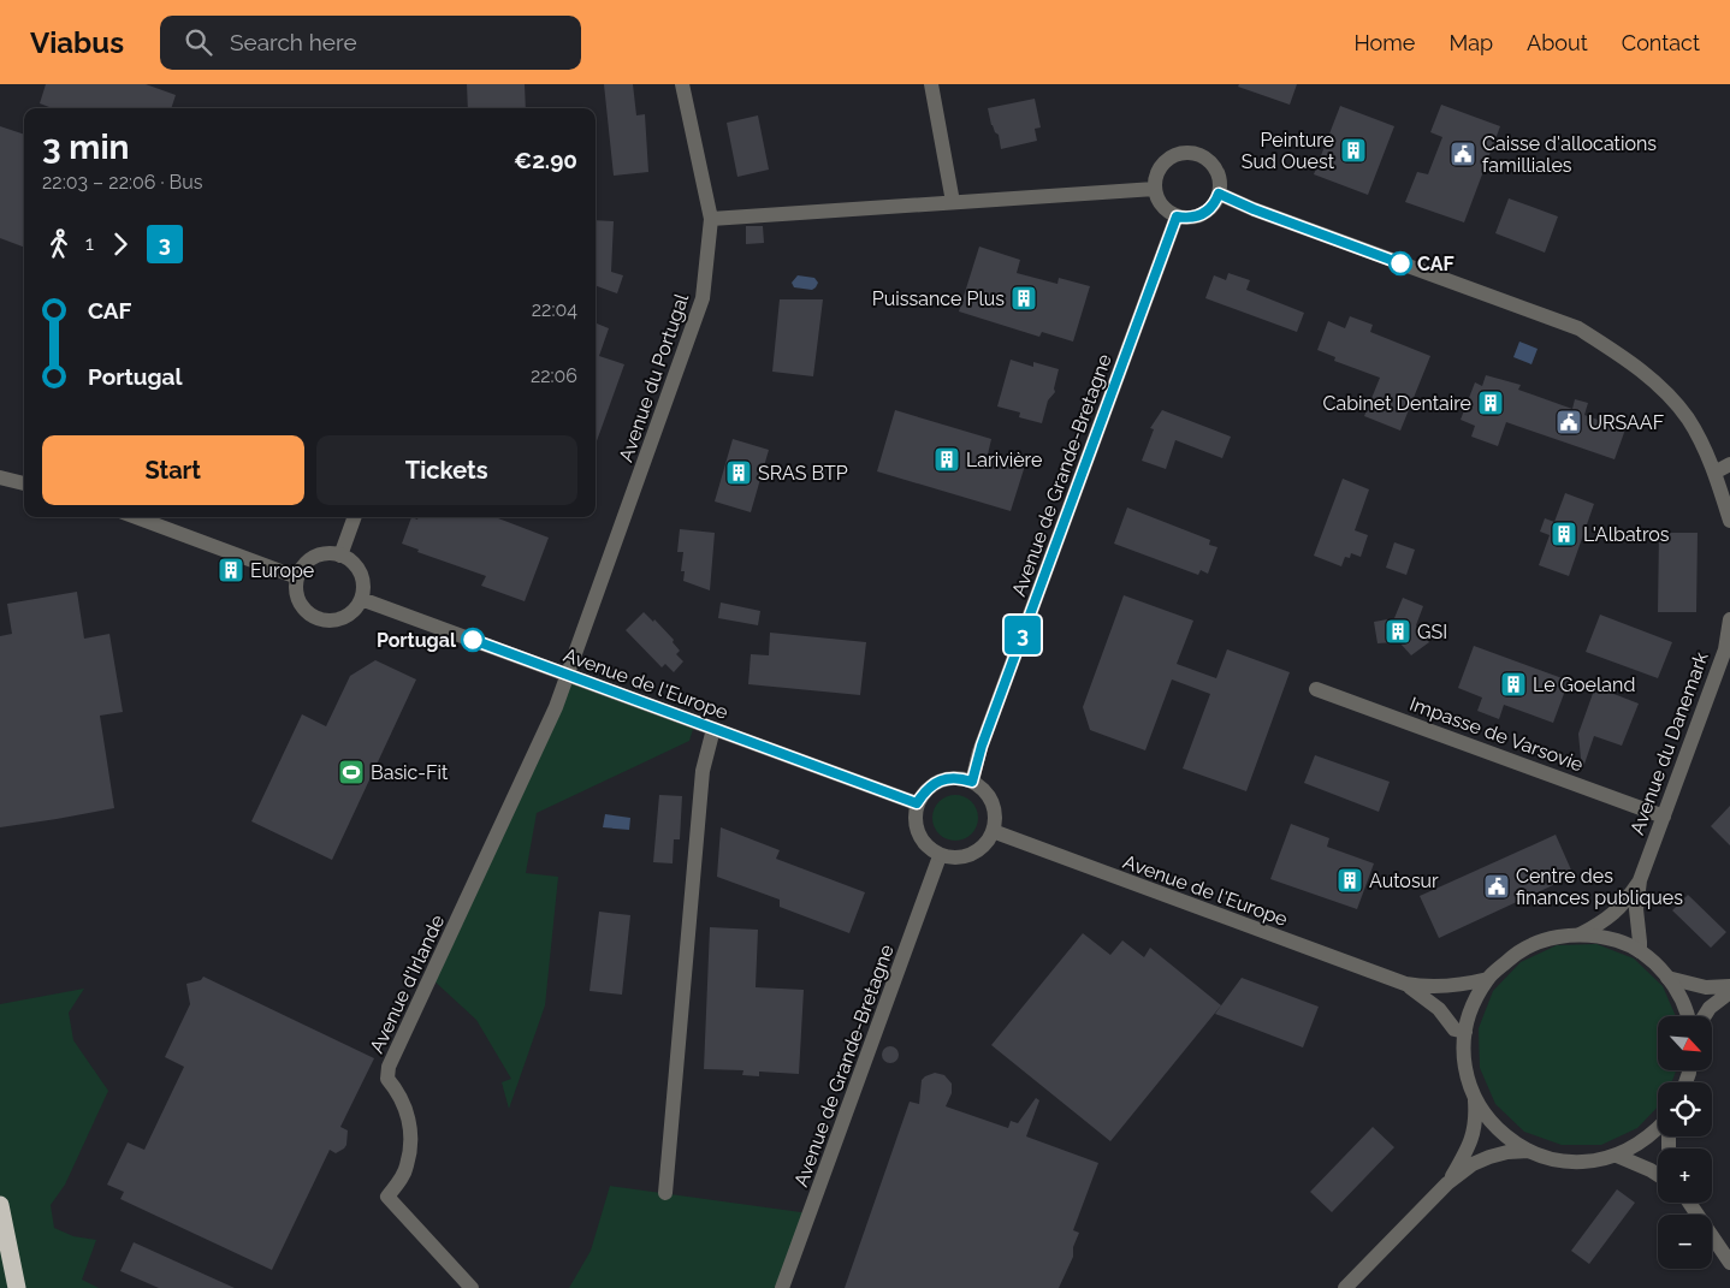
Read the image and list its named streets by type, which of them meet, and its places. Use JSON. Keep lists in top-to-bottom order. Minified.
{"streets":{"street":["Avenue du Portugal","Avenue de Grande-Bretagne","Avenue de l'Europe","Impasse de Varsovie","Avenue du Danemark","Avenue d'Irlande"]},"crossings":[["Avenue du Portugal","Avenue de l'Europe"],["Avenue du Portugal","Avenue d'Irlande"],["Avenue de Grande-Bretagne","Avenue de l'Europe"],["Avenue de l'Europe","Avenue d'Irlande"],["Impasse de Varsovie","Avenue du Danemark"]],"places":{"building":["Peinture Sud Ouest","Puissance Plus","Cabinet Dentaire","Larivière","SRAS BTP","L'Albatros","Europe","GSI","Le Goeland","Autosur"],"public building":["Caisse d'allocations familliales","URSAAF","Centre des finances publiques"],"other":["CAF","Portugal"],"sports":["Basic-Fit"]},"lines":["bus line 3"],"north":"bottom right","page":{"header":"Viabus","search":"Search here","nav":["Home","Map","About","Contact"],"on_map":"3","heading":["3 min","22:03 – 22:06 · Bus","€2.90"],"legs":["1","3"],"list":[{"name":"CAF","value":"22:04"},{"name":"Portugal","value":"22:06"}],"buttons":["Start","Tickets"],"map_buttons":["+","−"]}}
